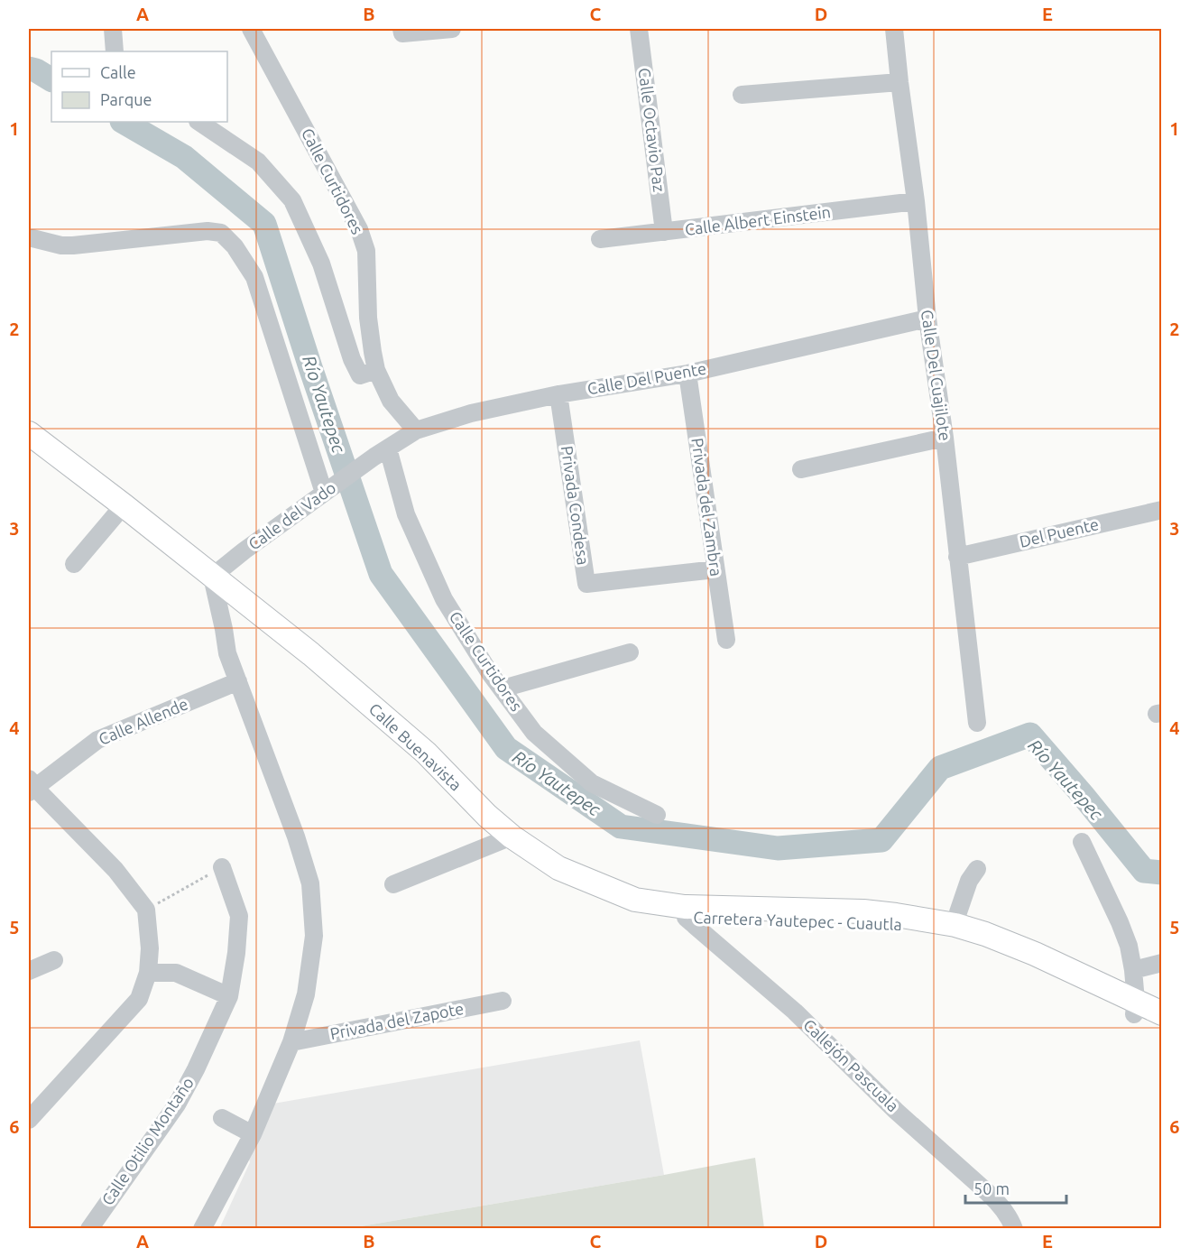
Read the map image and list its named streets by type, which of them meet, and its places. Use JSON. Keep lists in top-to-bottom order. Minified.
{"streets":{"main road":["Calle Buenavista","Carretera Yautepec - Cuautla"],"street":["Calle Octavio Paz","Calle Curtidores","Calle Albert Einstein","Calle Del Cuajilote","Calle Del Puente","Privada Condesa","Privada del Zambra","Calle del Vado","Del Puente","Calle Allende","Privada del Zapote","Callejón Pascuala","Calle Otilio Montaño"]},"crossings":[["Calle Octavio Paz","Calle Albert Einstein"],["Calle Curtidores","Calle Del Puente"],["Calle Curtidores","Calle del Vado"],["Calle Albert Einstein","Calle Del Cuajilote"],["Calle Del Cuajilote","Calle Del Puente"],["Calle Del Cuajilote","Del Puente"],["Calle Del Puente","Privada Condesa"],["Calle Del Puente","Privada del Zambra"],["Calle Del Puente","Calle del Vado"],["Privada Condesa","Privada del Zambra"],["Calle del Vado","Calle Buenavista"],["Calle Buenavista","Carretera Yautepec - Cuautla"],["Carretera Yautepec - Cuautla","Callejón Pascuala"]],"water":["Río Yautepec"],"legend":["Calle","Parque"],"scale_bar":"50 m","grid":{"columns":["A","B","C","D","E"],"rows":["1","2","3","4","5","6"]}}
